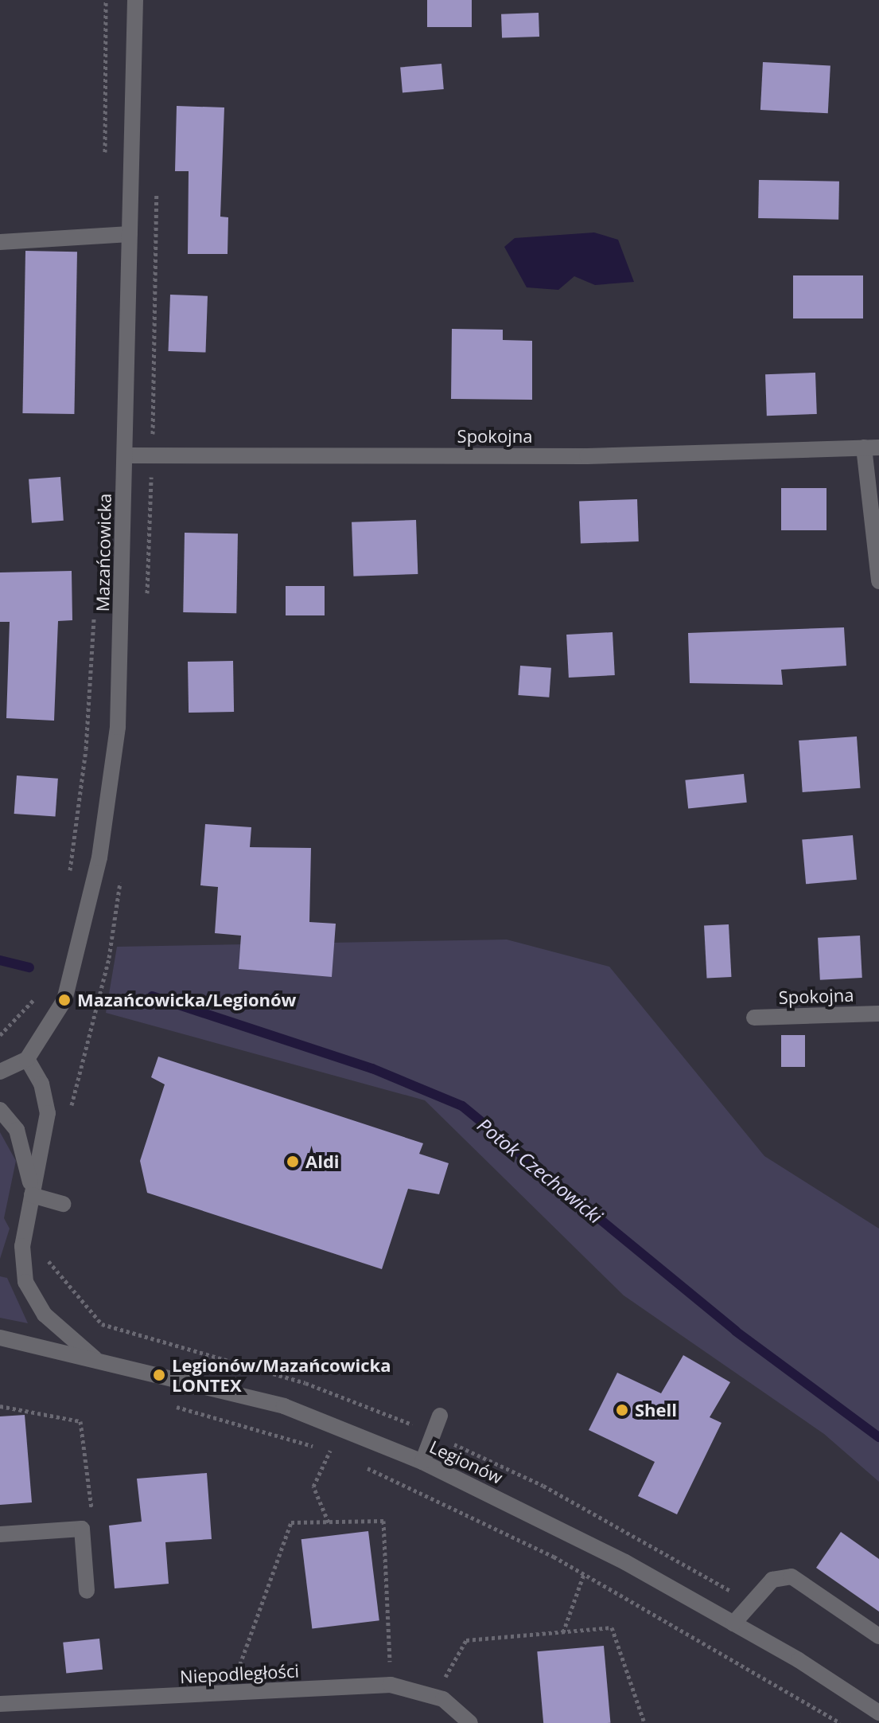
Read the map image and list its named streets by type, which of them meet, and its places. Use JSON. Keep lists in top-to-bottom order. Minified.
{"streets":{"street":["Spokojna","Mazańcowicka","Legionów","Niepodległości"]},"crossings":[["Spokojna","Mazańcowicka"]],"water":["Potok Czechowicki"],"places":["Mazańcowicka/Legionów","Aldi","Legionów/Mazańcowicka LONTEX","Shell"]}
